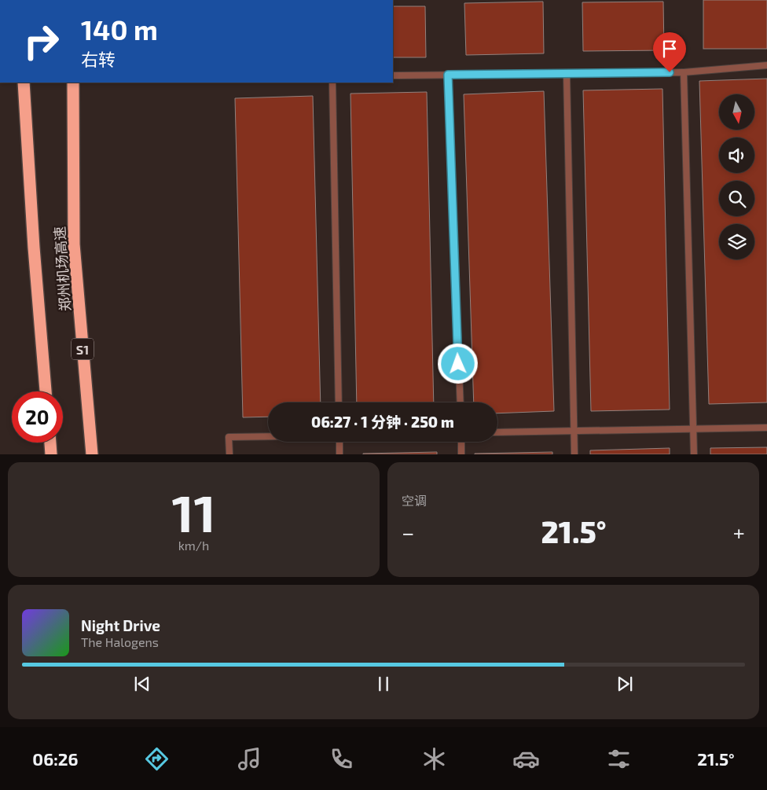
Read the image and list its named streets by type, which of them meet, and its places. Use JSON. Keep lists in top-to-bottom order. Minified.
{"streets":{"highway":["郑州机场高速","S1"]},"north":"bottom","page":{"turn":["140 m","右转"],"limit":"20","trip":"06:27 · 1 分钟 · 250 m","tile":[["11","km/h"],"空调"],"heat":["−","21.5°","+"],"song":["Night Drive","The Halogens"],"tabs":["06:26","21.5°"]}}
